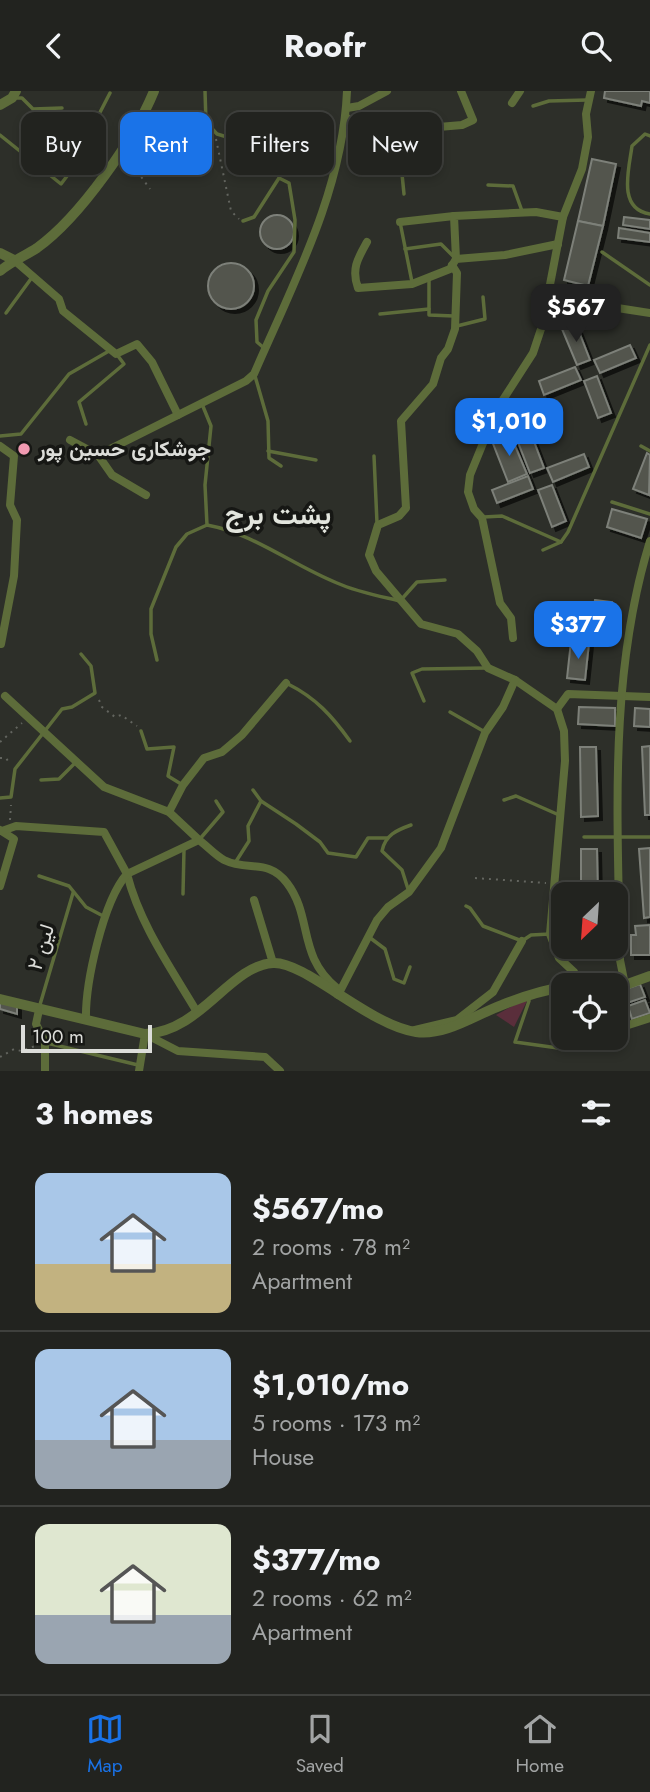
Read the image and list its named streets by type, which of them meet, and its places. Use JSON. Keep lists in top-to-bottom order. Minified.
{"streets":{"lane":["لین ۲"]},"districts":["پشت برج"],"places":["جوشکاری حسین پور"],"scale_bar":"100 m","north":"bottom left","page":{"header":"Roofr","chip":["Buy","Rent","Filters","New"],"price":["$567","$1,010","$377"],"scale":"100 m","heading":"3 homes","list":[{"name":"$567/mo","note":"2 rooms · 78 m² · Apartment"},{"name":"$1,010/mo","note":"5 rooms · 173 m² · House"},{"name":"$377/mo","note":"2 rooms · 62 m² · Apartment"}],"tabs":["Map","Saved","Home"]}}
